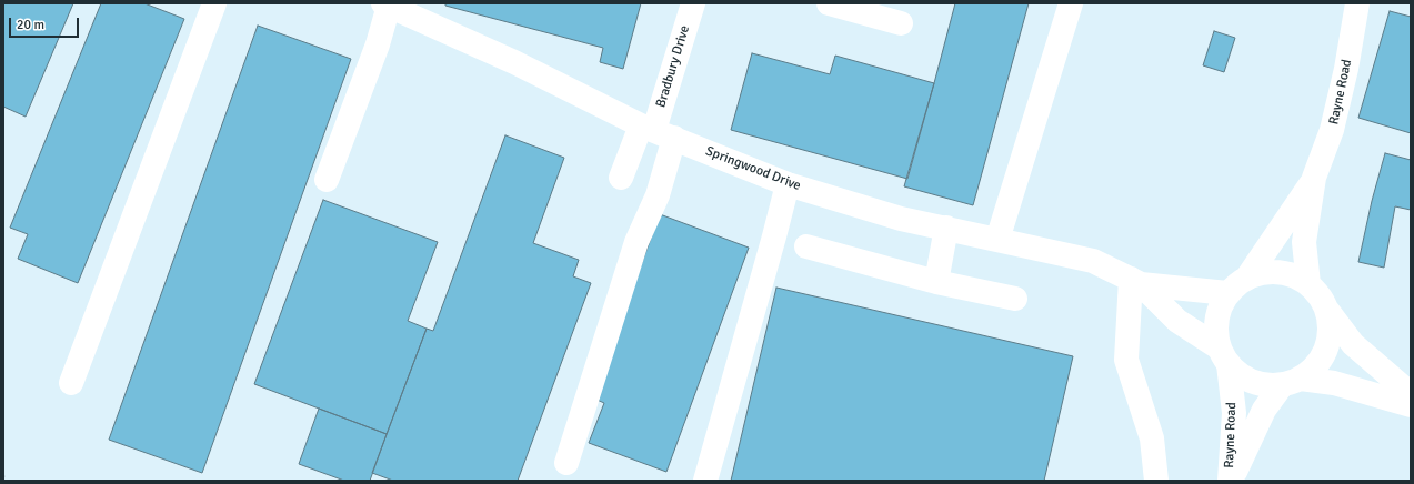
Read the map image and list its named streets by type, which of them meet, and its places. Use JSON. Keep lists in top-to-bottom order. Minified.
{"streets":{"street":["Bradbury Drive","Rayne Road","Springwood Drive"]},"crossings":[["Bradbury Drive","Springwood Drive"],["Rayne Road","Springwood Drive"]],"scale_bar":"20 m"}
